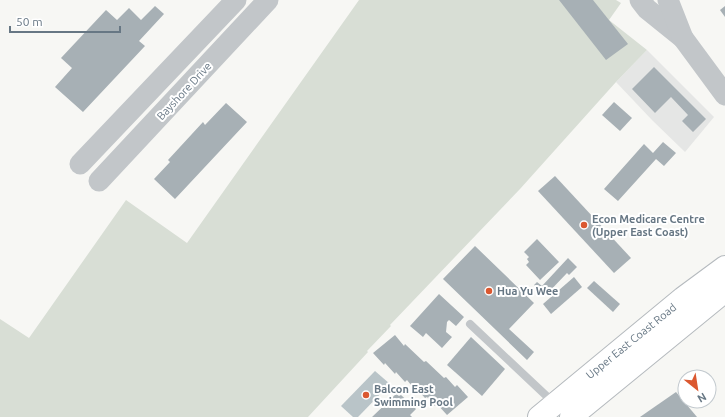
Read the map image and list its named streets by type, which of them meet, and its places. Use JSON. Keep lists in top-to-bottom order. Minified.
{"streets":{"main road":["Upper East Coast Road"],"street":["Bayshore Drive"]},"places":["Econ Medicare Centre (Upper East Coast)","Hua Yu Wee","Balcon East Swimming Pool"],"scale_bar":"50 m","north":"bottom right"}
